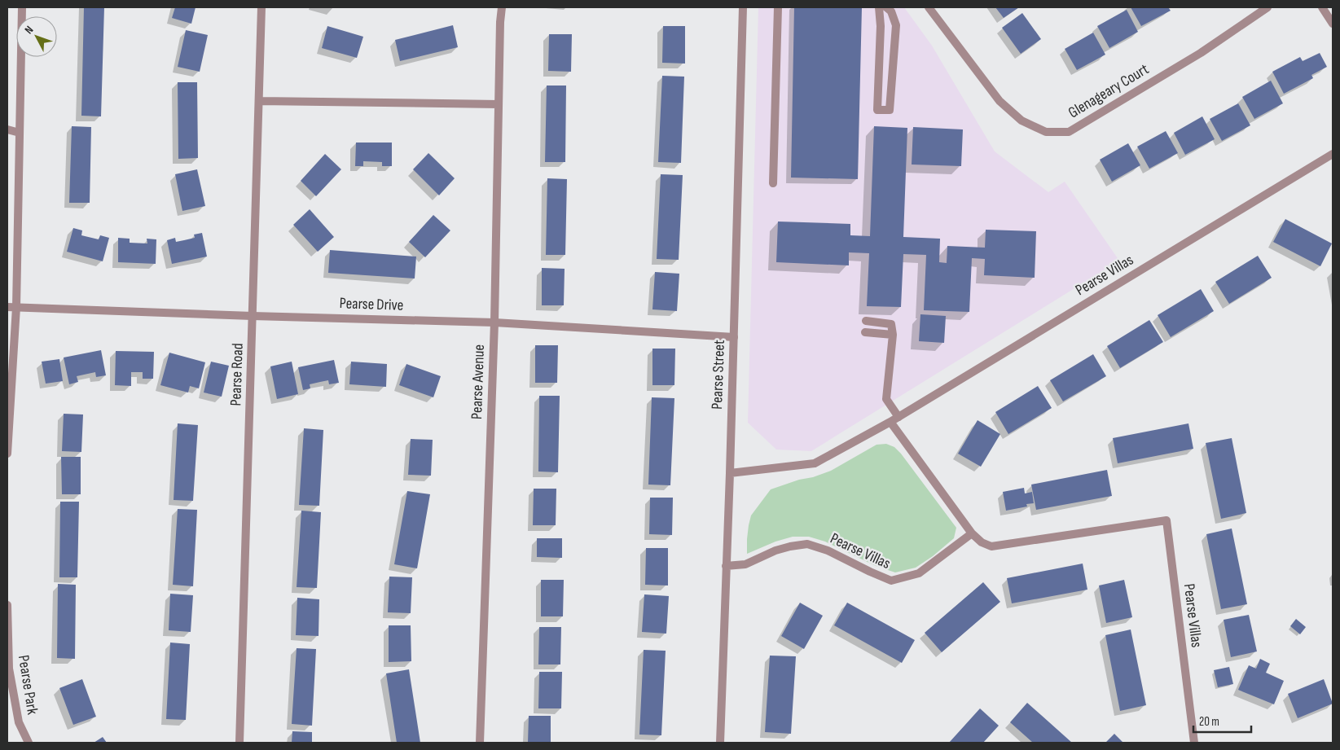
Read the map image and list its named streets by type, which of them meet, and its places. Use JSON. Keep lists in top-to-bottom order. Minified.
{"streets":{"street":["Glenageary Court","Pearse Villas","Pearse Drive","Pearse Road","Pearse Street","Pearse Avenue","Pearse Park"]},"crossings":[["Pearse Villas","Pearse Street"],["Pearse Drive","Pearse Road"],["Pearse Drive","Pearse Street"],["Pearse Drive","Pearse Avenue"]],"scale_bar":"20 m","north":"top left"}
